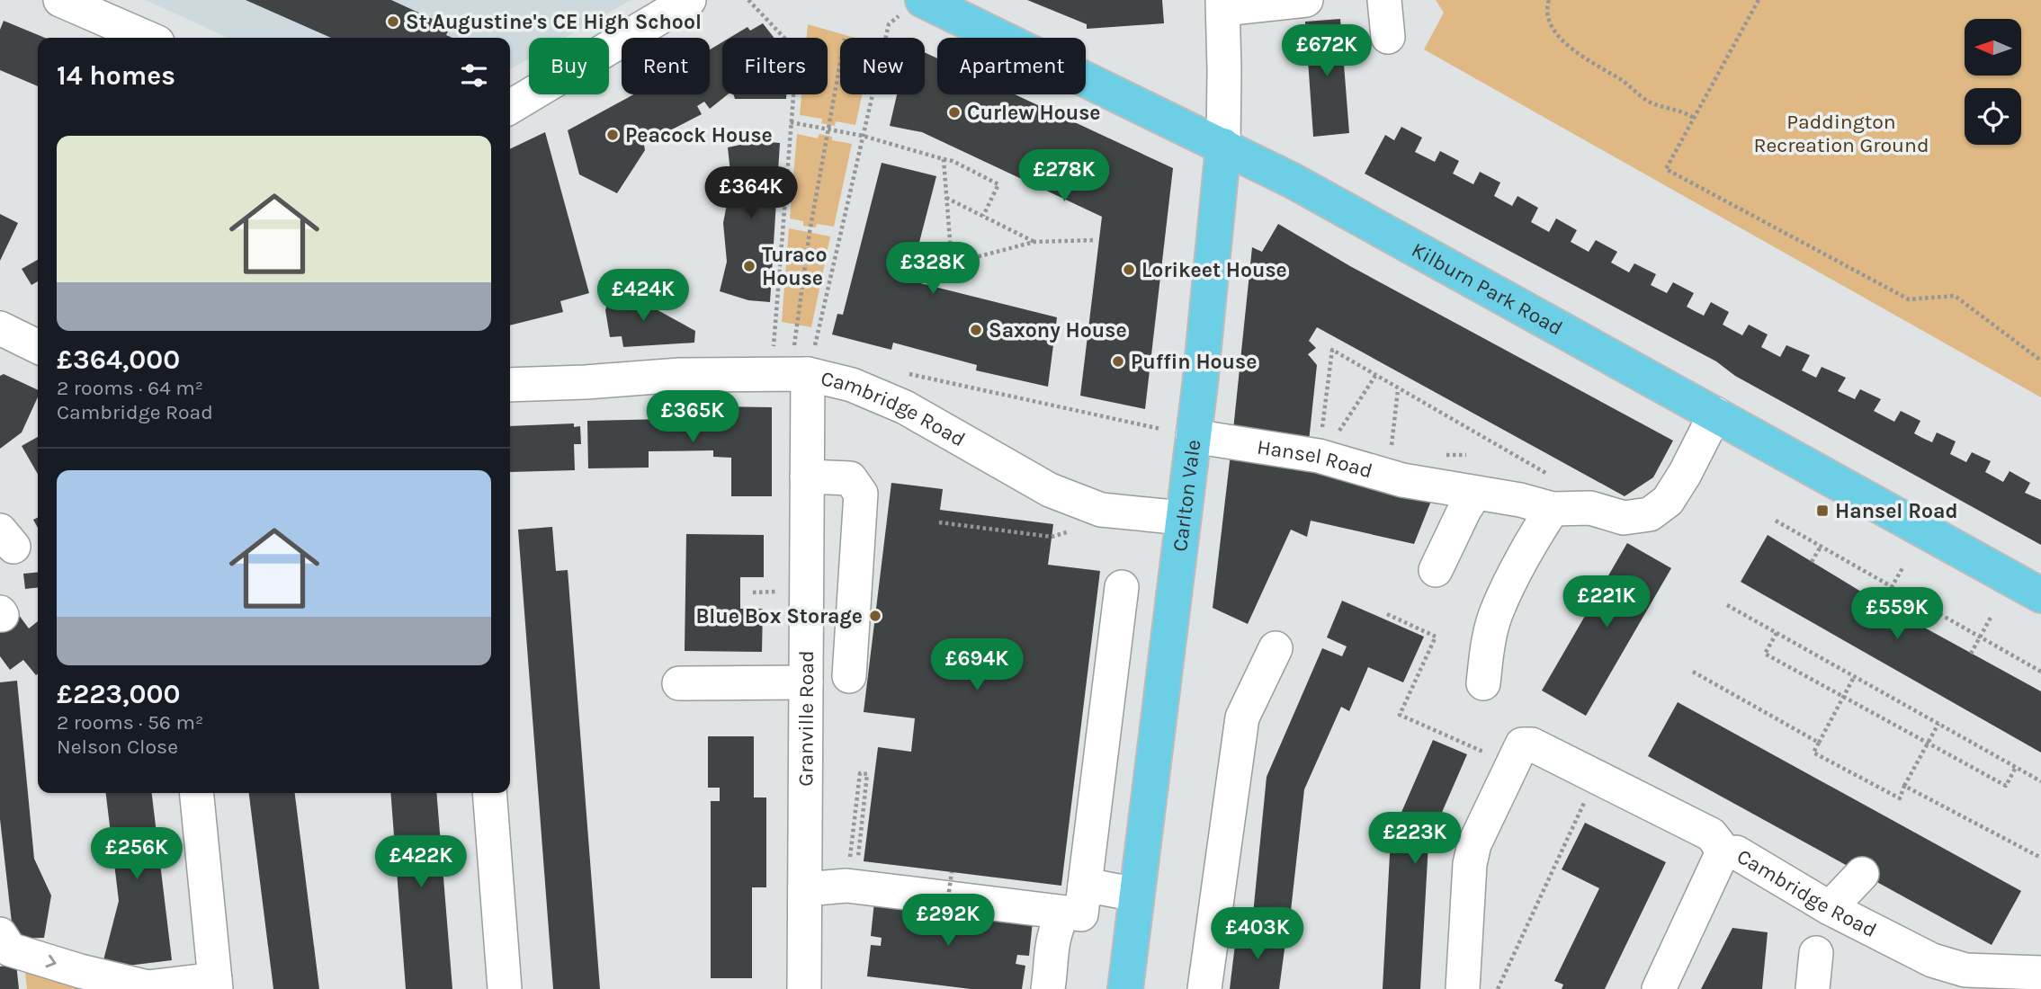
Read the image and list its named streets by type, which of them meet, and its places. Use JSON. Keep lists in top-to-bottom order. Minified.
{"streets":{"main road":["Kilburn Park Road","Carlton Vale"],"street":["Cambridge Road","Hansel Road","Granville Road"]},"crossings":[["Kilburn Park Road","Hansel Road"],["Kilburn Park Road","Carlton Vale"],["Cambridge Road","Carlton Vale"],["Cambridge Road","Granville Road"],["Hansel Road","Carlton Vale"]],"parks":["Paddington Recreation Ground"],"places":{"other":["St Augustine's CE High School","Curlew House","Peacock House","Turaco House","Lorikeet House","Saxony House","Puffin House","Blue Box Storage"],"transit":["Hansel Road"]},"north":"left","page":{"price":["£672K","£278K","£364K","£328K","£424K","£365K","£221K","£559K","£694K","£223K","£256K","£422K","£292K","£403K"],"chip":["Buy","Rent","Filters","New","Apartment"],"heading":"14 homes","list":[{"name":"£364,000","note":"2 rooms · 64 m² · Cambridge Road"},{"name":"£223,000","note":"2 rooms · 56 m² · Nelson Close"}]}}
